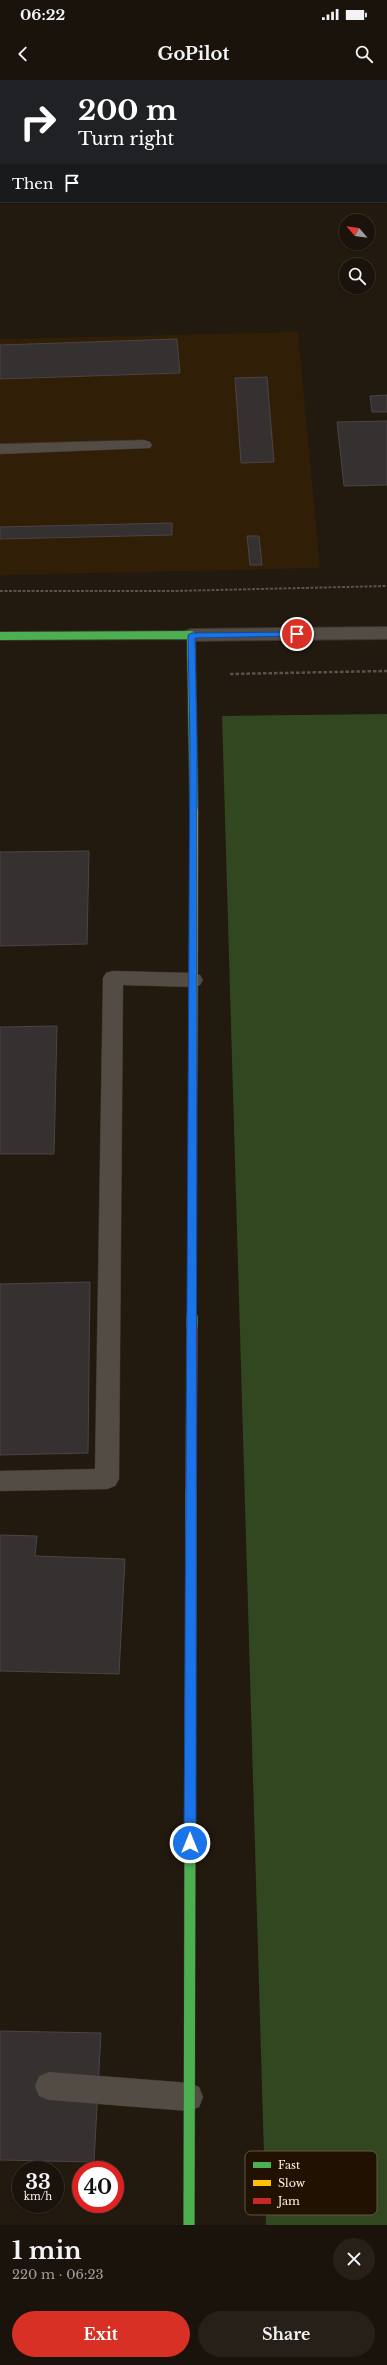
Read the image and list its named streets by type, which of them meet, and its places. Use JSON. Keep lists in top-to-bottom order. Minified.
{"legend":["Fast","Slow","Jam"],"north":"top left","page":{"status":"06:22","header":"GoPilot","turn":["200 m","Turn right"],"then":"Then","speed":"33 km/h","limit":"40","heading":["1 min","220 m · 06:23"],"buttons":["Exit","Share"]}}
